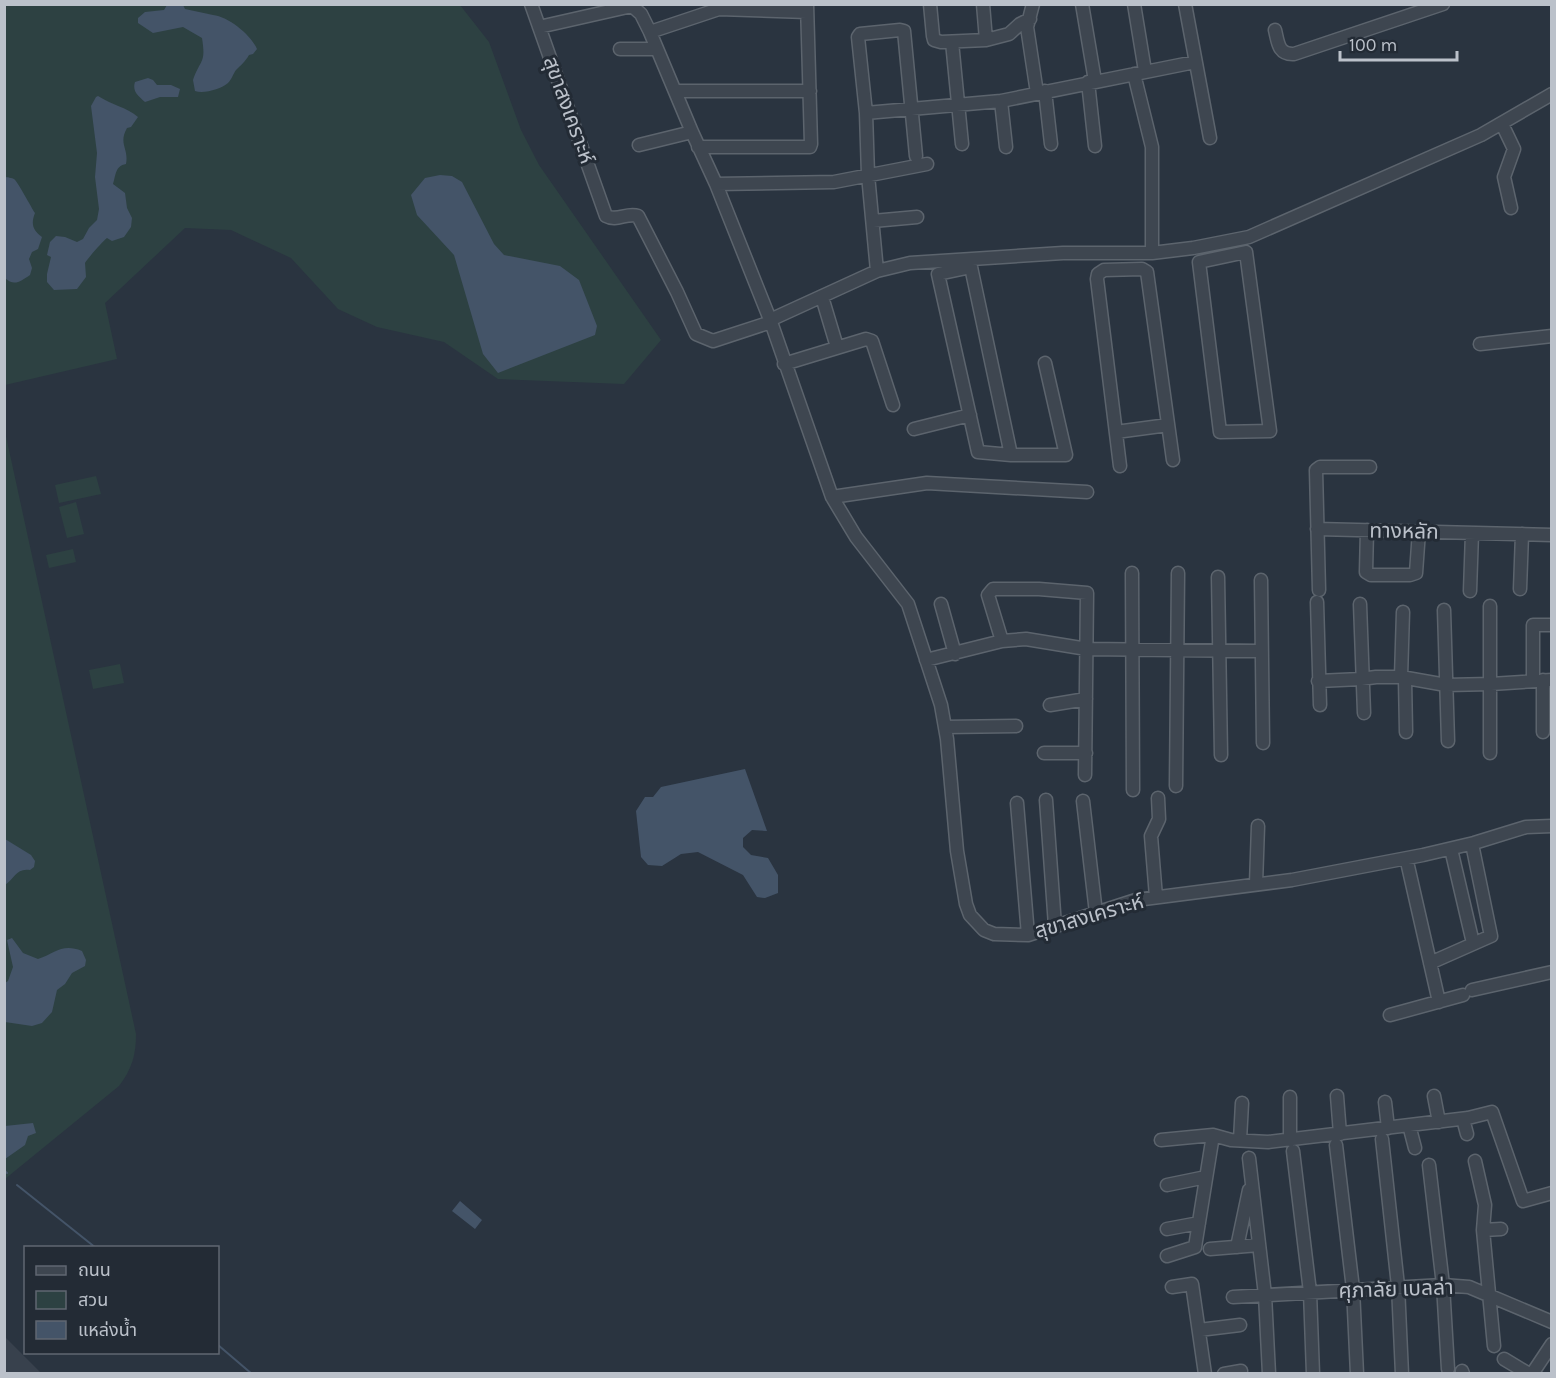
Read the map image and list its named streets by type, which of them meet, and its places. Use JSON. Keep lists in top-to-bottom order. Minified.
{"streets":{"street":["สุขาสงเคราะห์","ทางหลัก","ศุภาลัย เบลล่า"]},"legend":["ถนน","สวน","แหล่งน้ำ"],"scale_bar":"100 m"}
